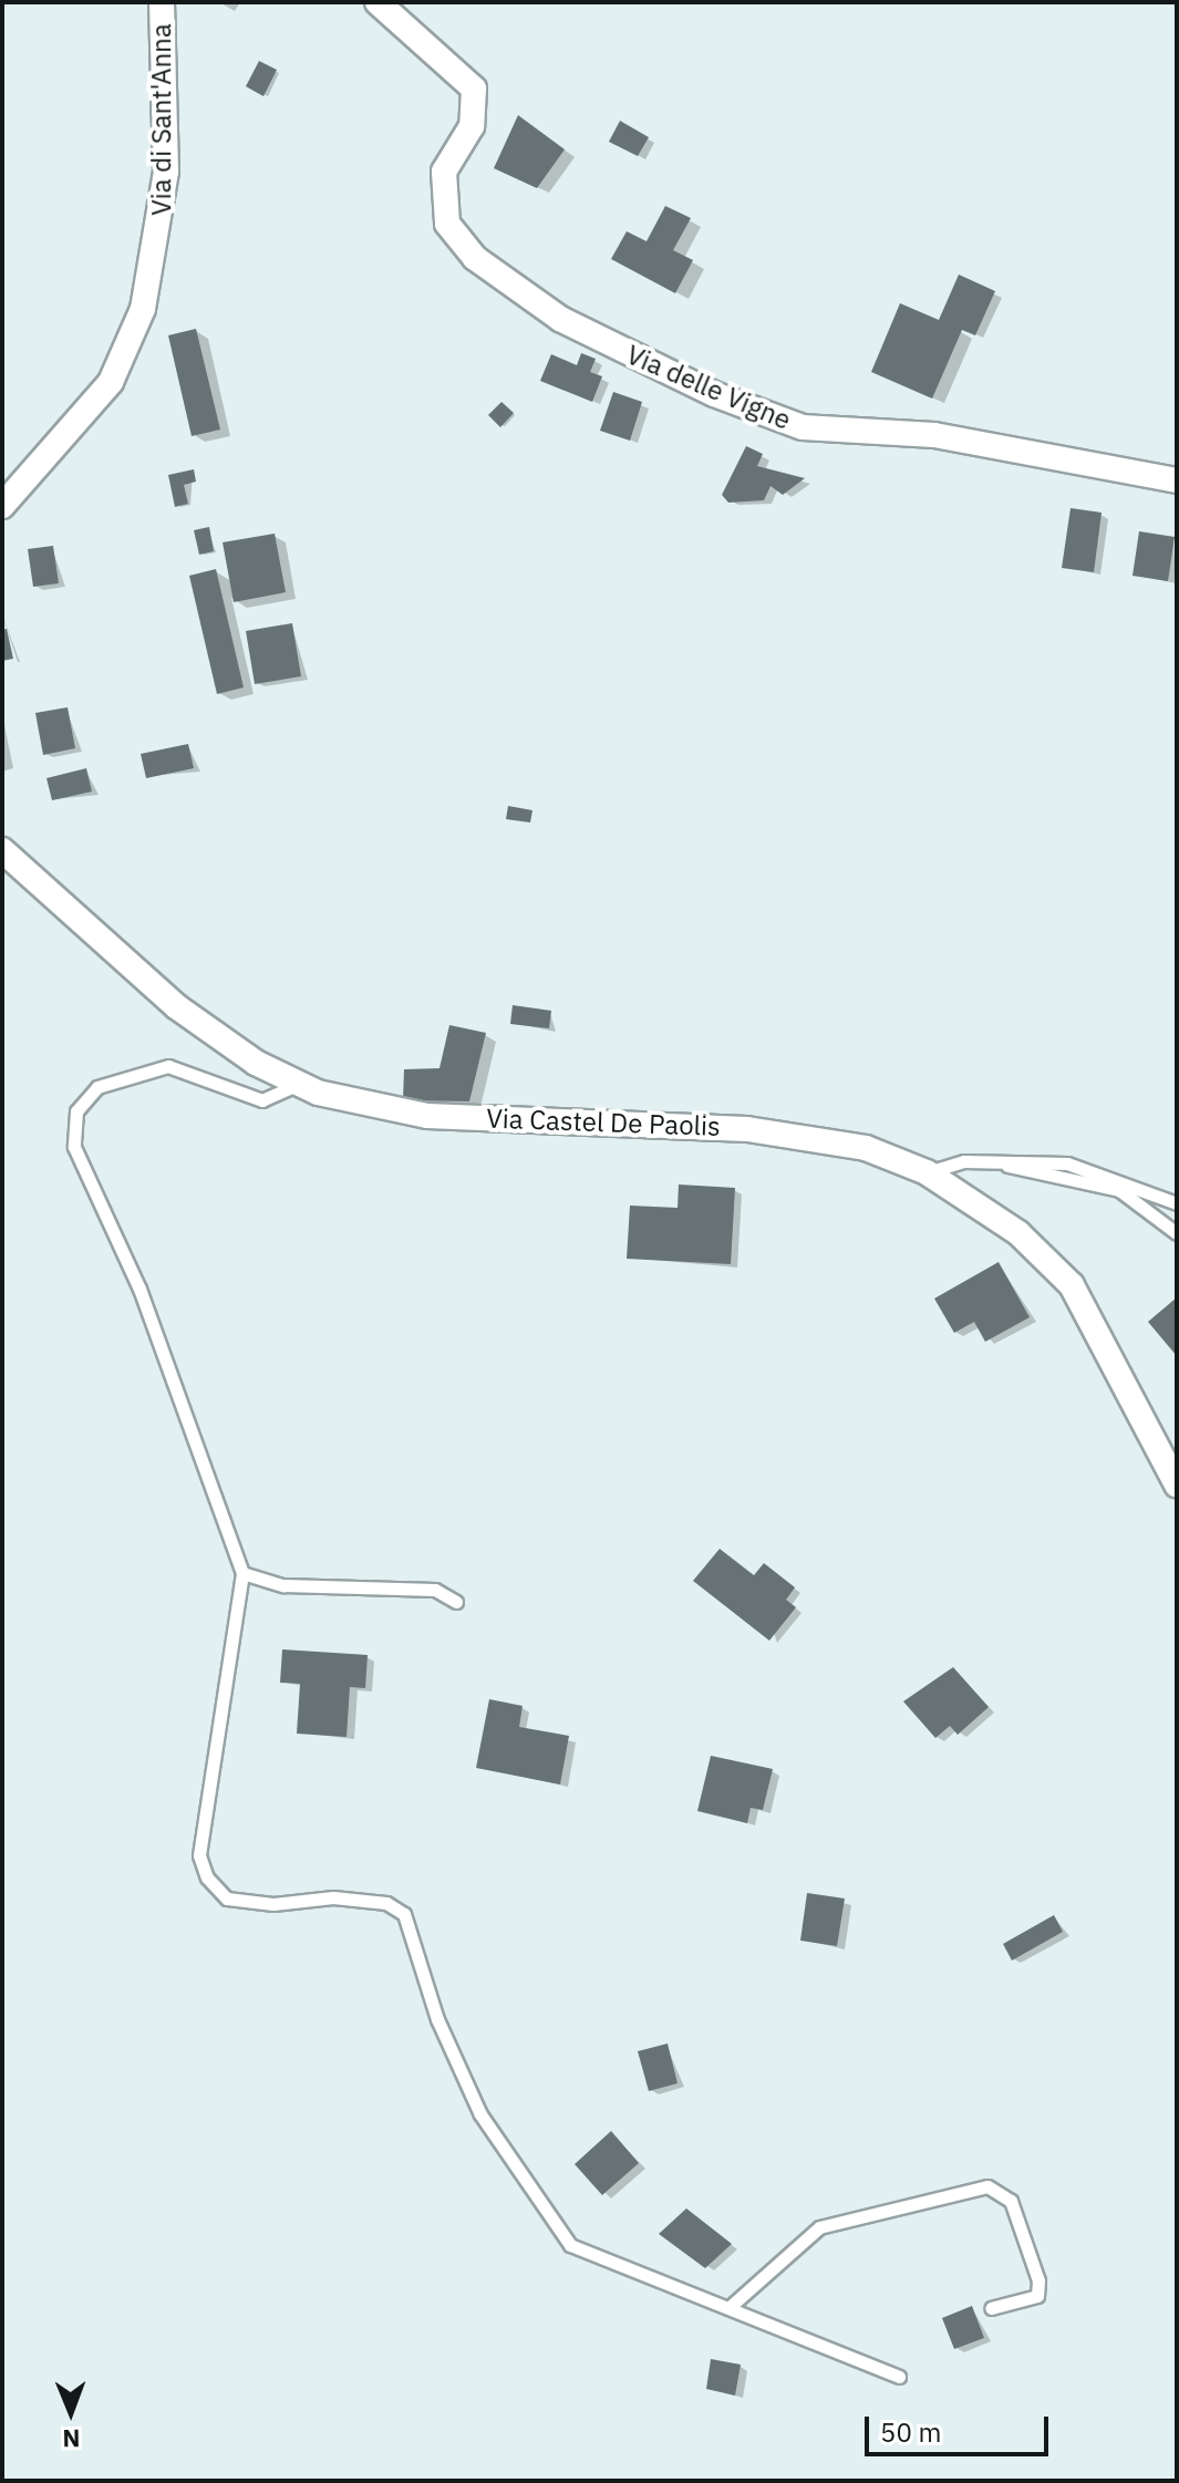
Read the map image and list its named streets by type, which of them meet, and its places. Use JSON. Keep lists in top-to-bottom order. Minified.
{"streets":{"street":["Via di Sant'Anna","Via delle Vigne","Via Castel De Paolis"]},"scale_bar":"50 m","north":"bottom"}
